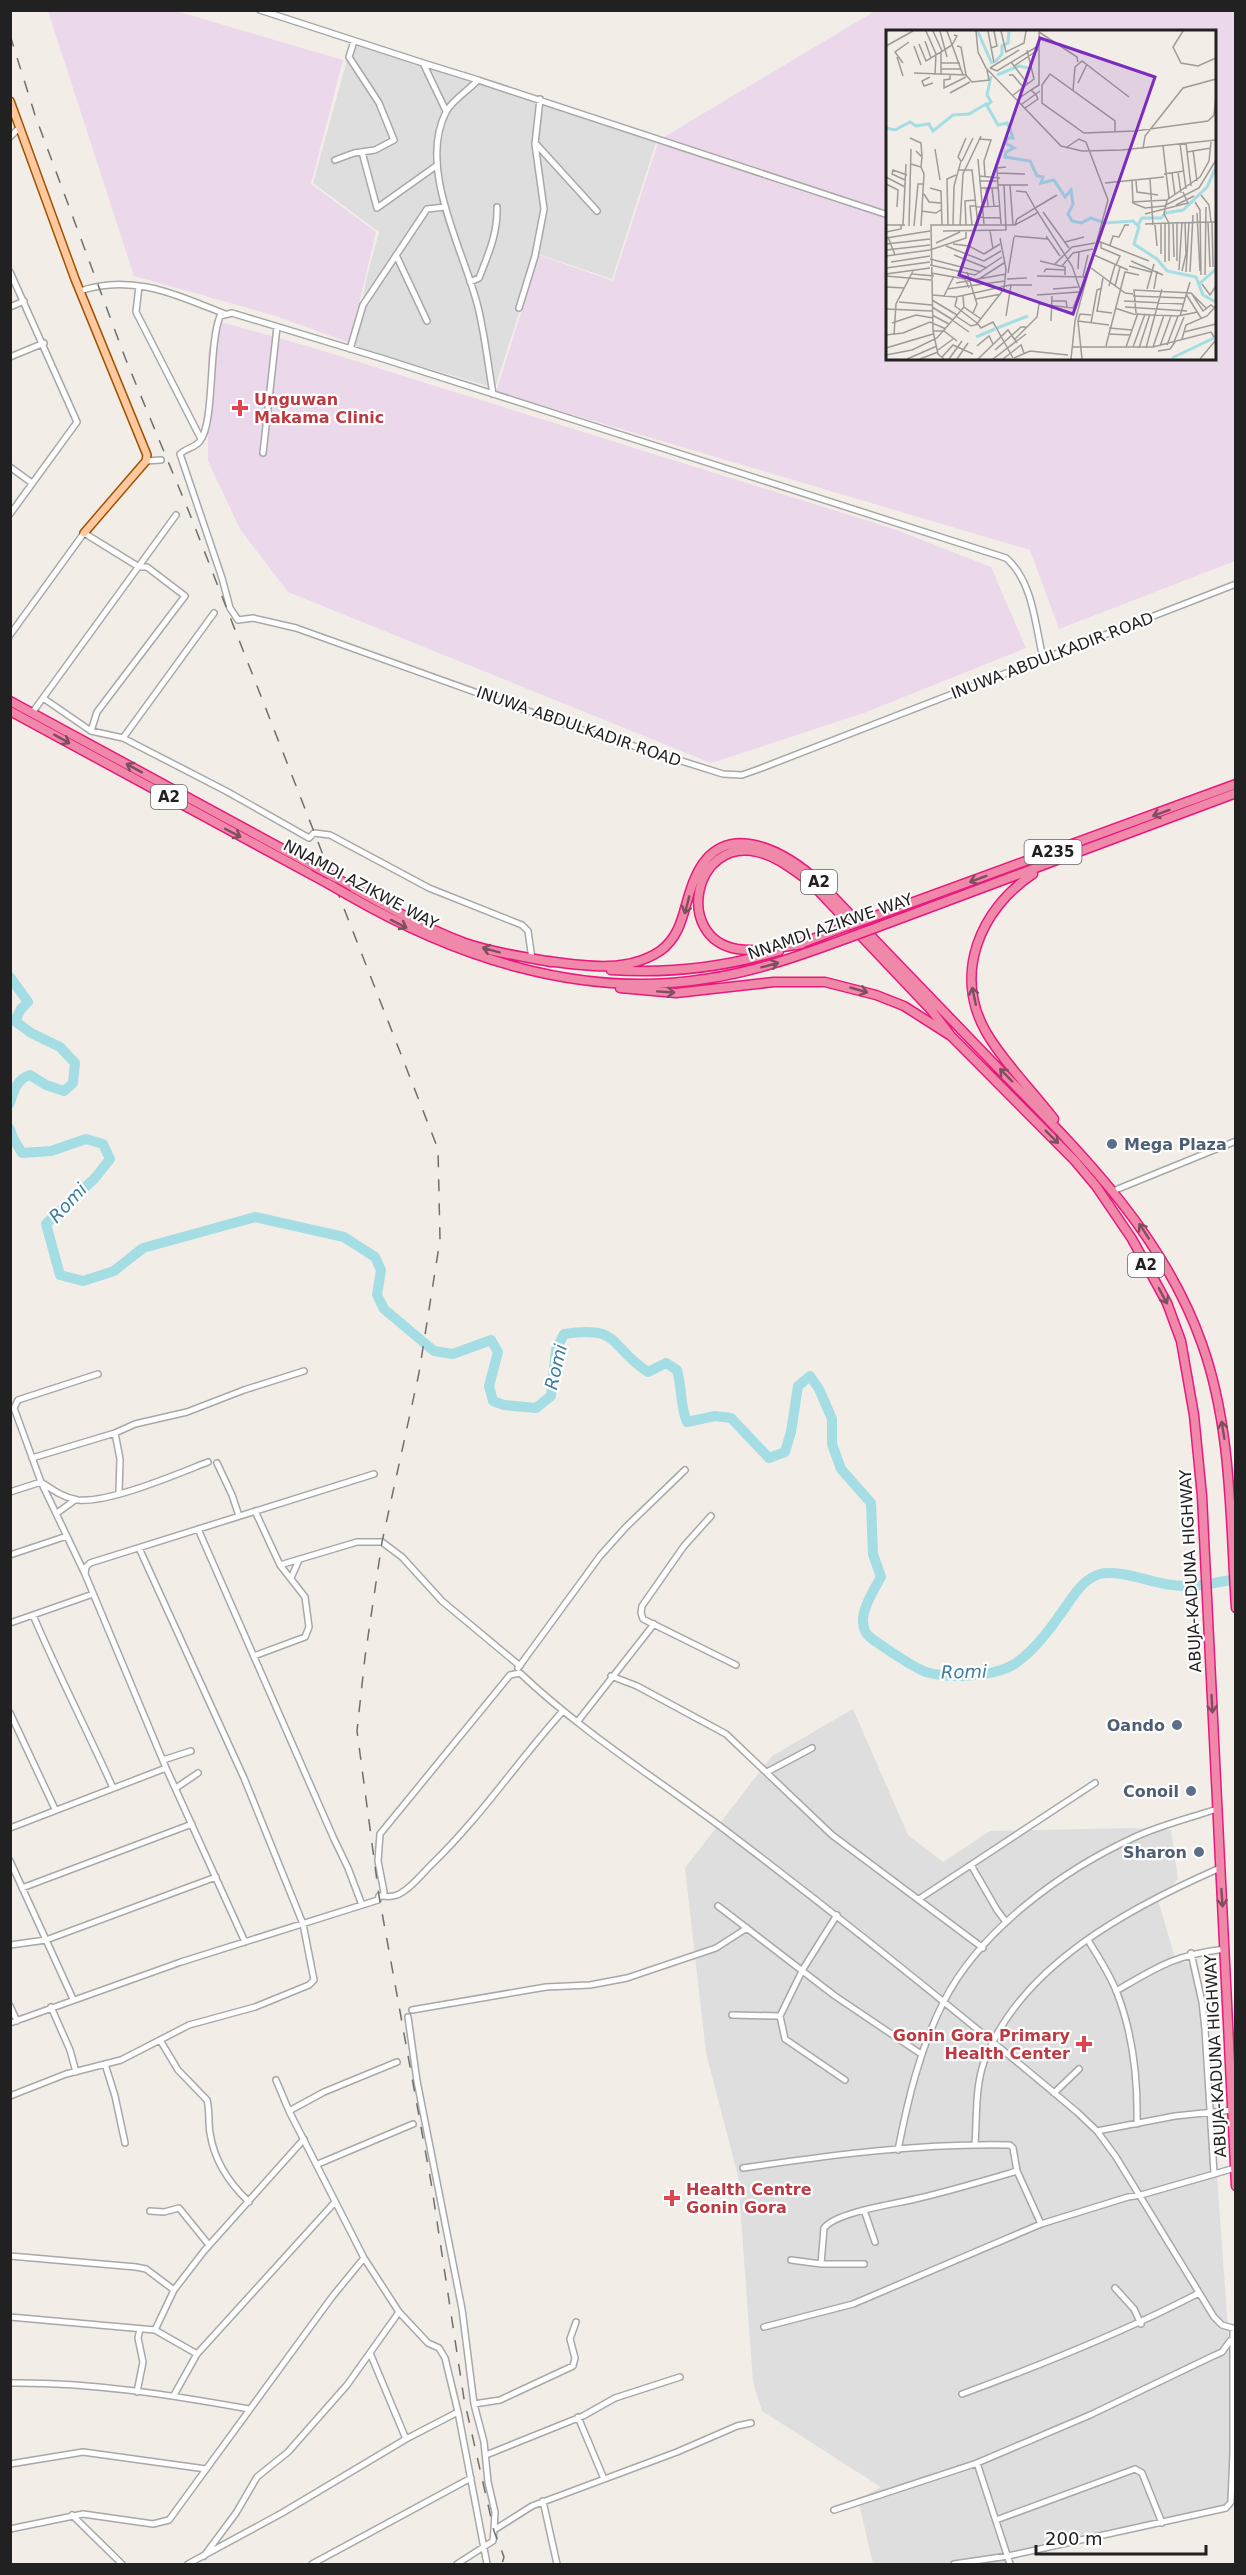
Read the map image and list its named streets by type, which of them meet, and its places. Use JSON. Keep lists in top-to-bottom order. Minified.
{"streets":{"highway":["A2","A235","NNAMDI AZIKWE WAY","ABUJA-KADUNA HIGHWAY"],"street":["INUWA ABDULKADIR ROAD"]},"crossings":[["A2","NNAMDI AZIKWE WAY"],["A2","ABUJA-KADUNA HIGHWAY"]],"water":["Romi"],"places":{"health":["Unguwan Makama Clinic","Gonin Gora Primary Health Center","Health Centre Gonin Gora"],"other":["Mega Plaza","Oando","Conoil","Sharon"]},"scale_bar":"200 m"}
